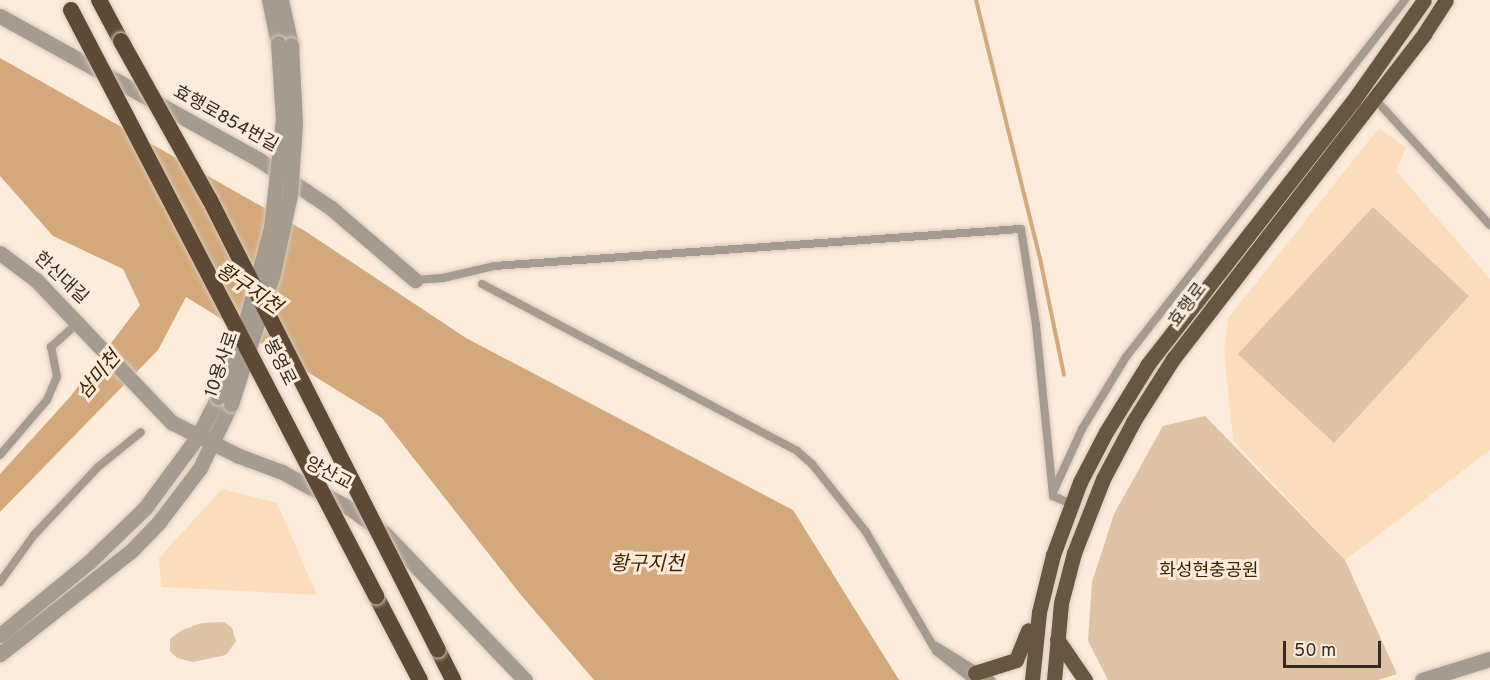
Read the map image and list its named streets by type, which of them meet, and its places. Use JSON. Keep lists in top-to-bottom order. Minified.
{"streets":{"highway":["봉영로"],"main road":["효행로"],"street":["효행로854번길","한신대길","10용사로","양산교"]},"crossings":[["한신대길","양산교"],["10용사로","양산교"]],"water":["황구지천","삼미천"],"parks":["화성현충공원"],"scale_bar":"50 m"}
